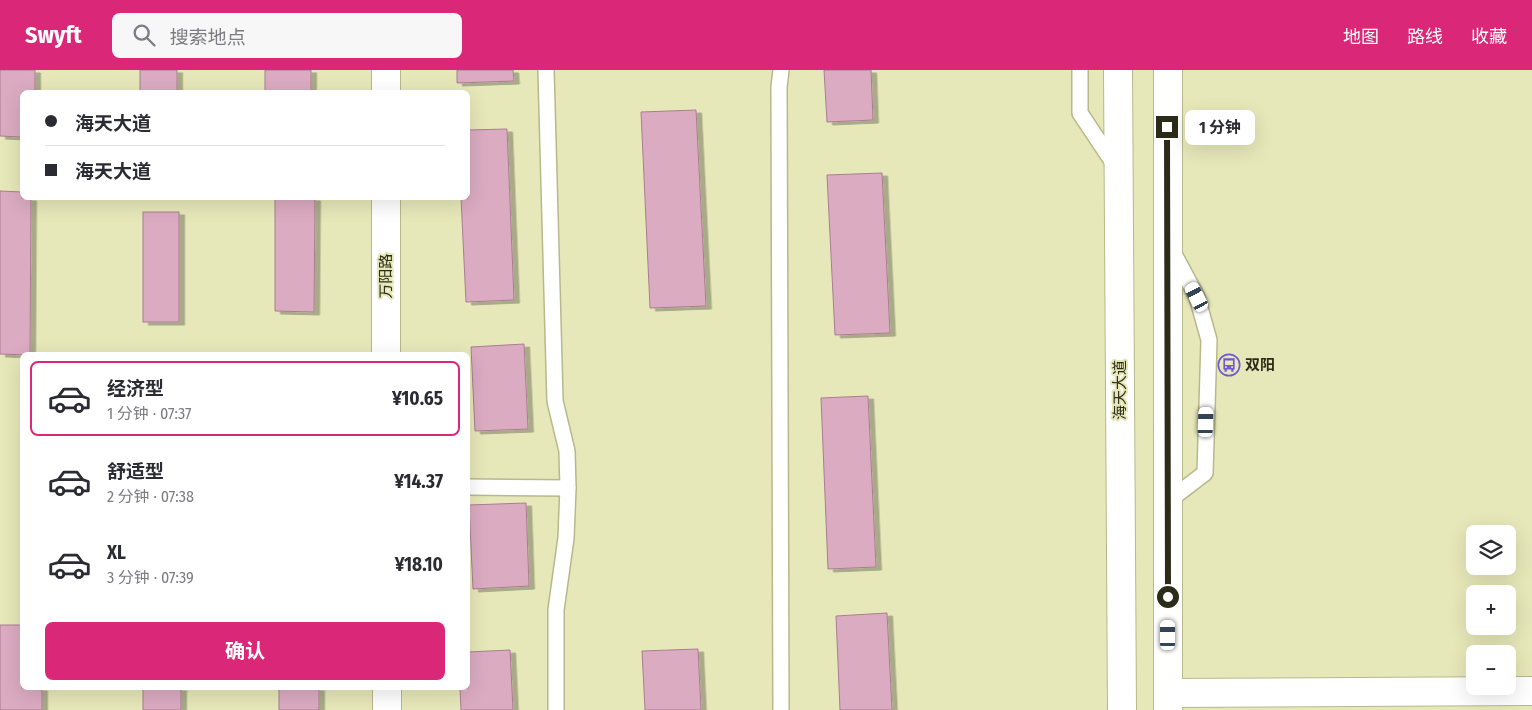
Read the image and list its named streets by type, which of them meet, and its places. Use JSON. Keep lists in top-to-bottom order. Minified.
{"streets":{"main road":["万阳路","海天大道"]},"places":{"bus stop":["双阳"]},"page":{"header":"Swyft","search":"搜索地点","nav":["地图","路线","收藏"],"banner":["海天大道","海天大道"],"bubble":"1 分钟","list":[{"name":"经济型","note":"1 分钟 · 07:37","value":"¥10.65"},{"name":"舒适型","note":"2 分钟 · 07:38","value":"¥14.37"},{"name":"XL","note":"3 分钟 · 07:39","value":"¥18.10"}],"map_buttons":["+","−"],"buttons":"确认"}}
